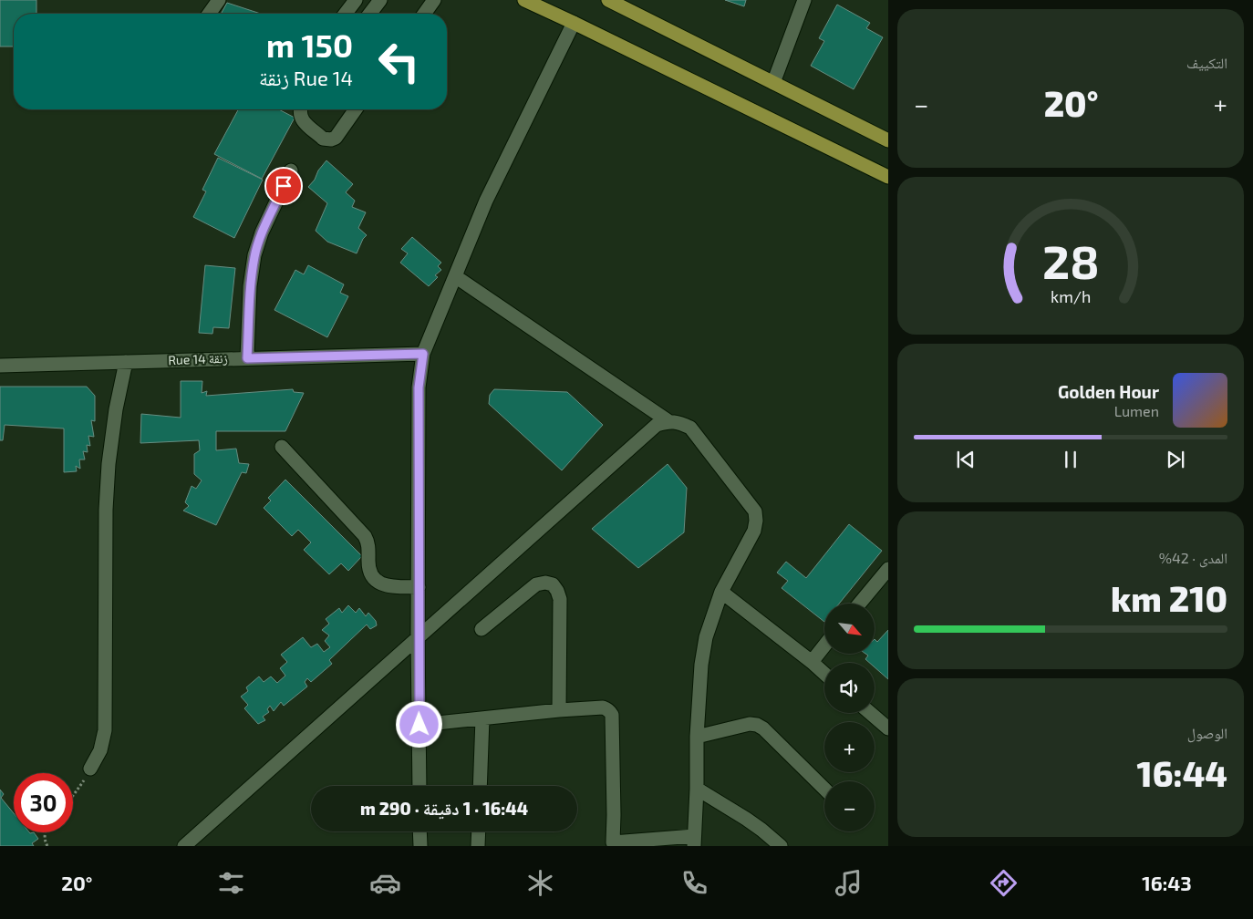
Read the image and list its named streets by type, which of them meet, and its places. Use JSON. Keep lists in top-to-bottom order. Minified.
{"streets":{"street":["Rue 14 زنقة"]},"north":"bottom right","page":{"tile":["التكييف",["المدى · 42%","210 km"],["الوصول","16:44"]],"turn":["150 m","Rue 14 زنقة"],"heat":["−","20°","+"],"song":["Golden Hour","Lumen"],"map_buttons":["+","−"],"limit":"30","trip":"16:44 · 1 دقيقة · 290 m","tabs":["16:43","20°"],"gauge":["28","km/h"]}}
